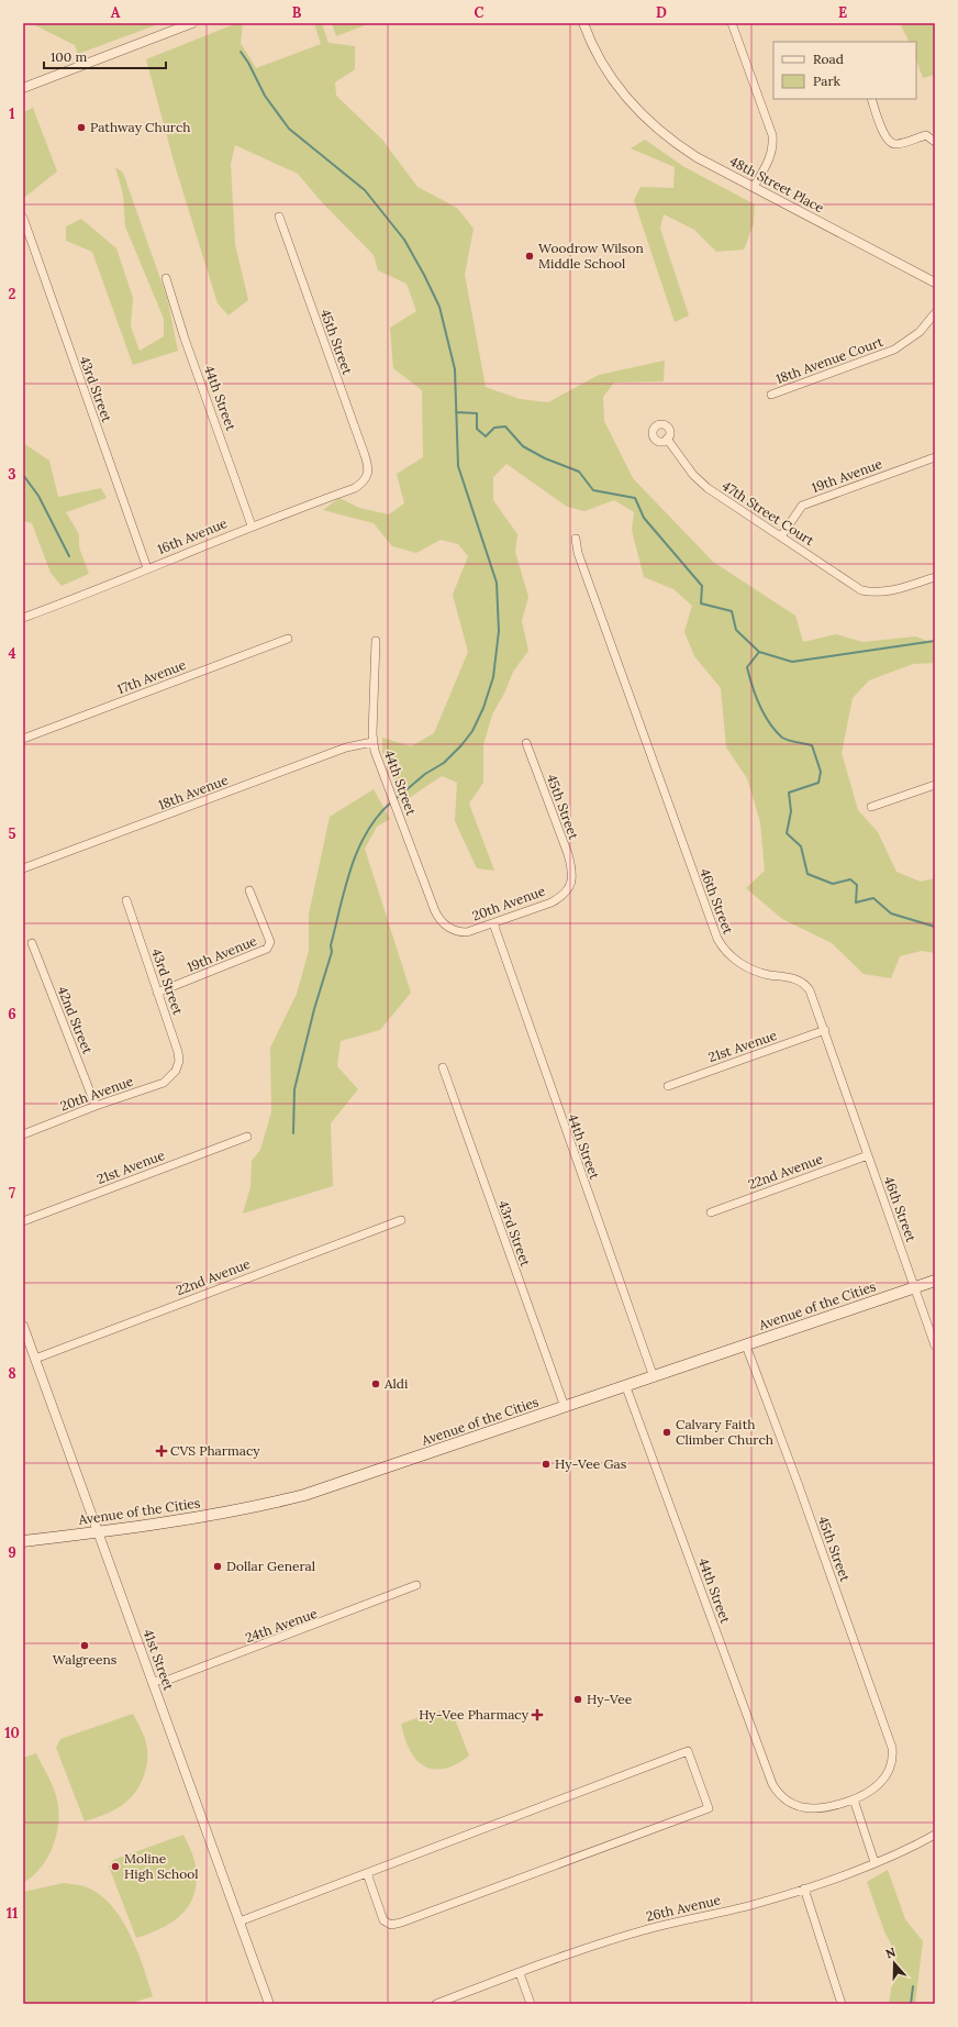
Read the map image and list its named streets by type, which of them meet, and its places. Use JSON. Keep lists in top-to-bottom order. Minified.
{"streets":{"main road":["Avenue of the Cities"],"street":["48th Street Place","45th Street","18th Avenue Court","43rd Street","44th Street","19th Avenue","47th Street Court","16th Avenue","17th Avenue","18th Avenue","46th Street","20th Avenue","42nd Street","21st Avenue","22nd Avenue","24th Avenue","41st Street","26th Avenue"]},"crossings":[["45th Street","44th Street"],["45th Street","16th Avenue"],["45th Street","20th Avenue"],["45th Street","Avenue of the Cities"],["43rd Street","19th Avenue"],["43rd Street","16th Avenue"],["43rd Street","20th Avenue"],["43rd Street","Avenue of the Cities"],["44th Street","16th Avenue"],["44th Street","18th Avenue"],["44th Street","20th Avenue"],["44th Street","Avenue of the Cities"],["19th Avenue","47th Street Court"],["46th Street","21st Avenue"],["46th Street","22nd Avenue"],["46th Street","Avenue of the Cities"],["20th Avenue","42nd Street"],["22nd Avenue","41st Street"],["Avenue of the Cities","41st Street"],["24th Avenue","41st Street"]],"places":{"other":["Pathway Church","Woodrow Wilson Middle School","Aldi","Calvary Faith Climber Church","Hy-Vee Gas","Dollar General","Walgreens","Hy-Vee","Moline High School"],"health":["CVS Pharmacy","Hy-Vee Pharmacy"]},"legend":["Road","Park"],"scale_bar":"100 m","north":"top","grid":{"columns":["A","B","C","D","E"],"rows":["1","2","3","4","5","6","7","8","9","10","11"]}}
